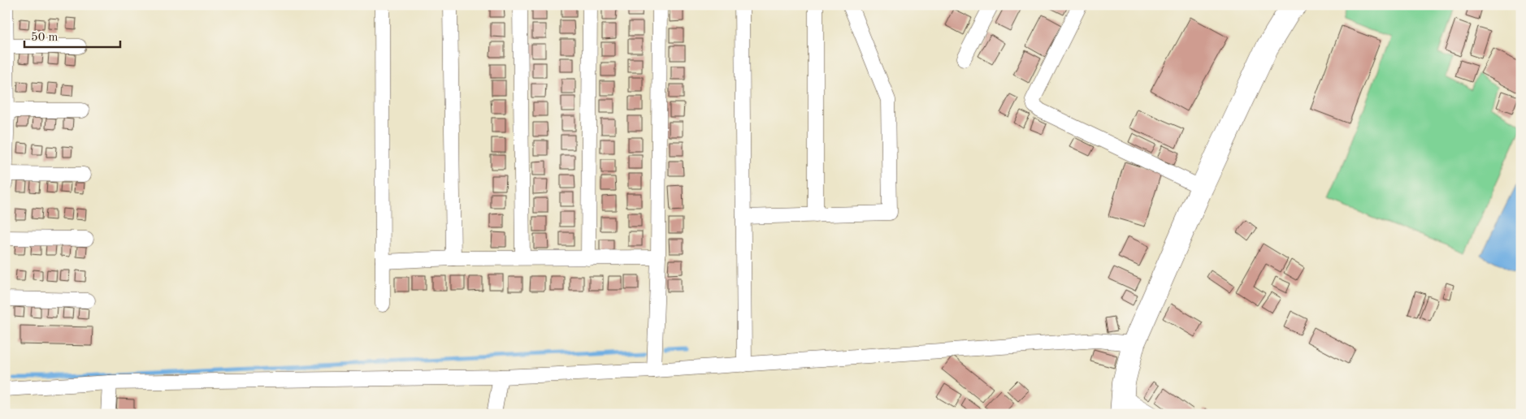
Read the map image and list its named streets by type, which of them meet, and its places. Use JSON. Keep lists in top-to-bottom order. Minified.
{"scale_bar":"50 m"}
